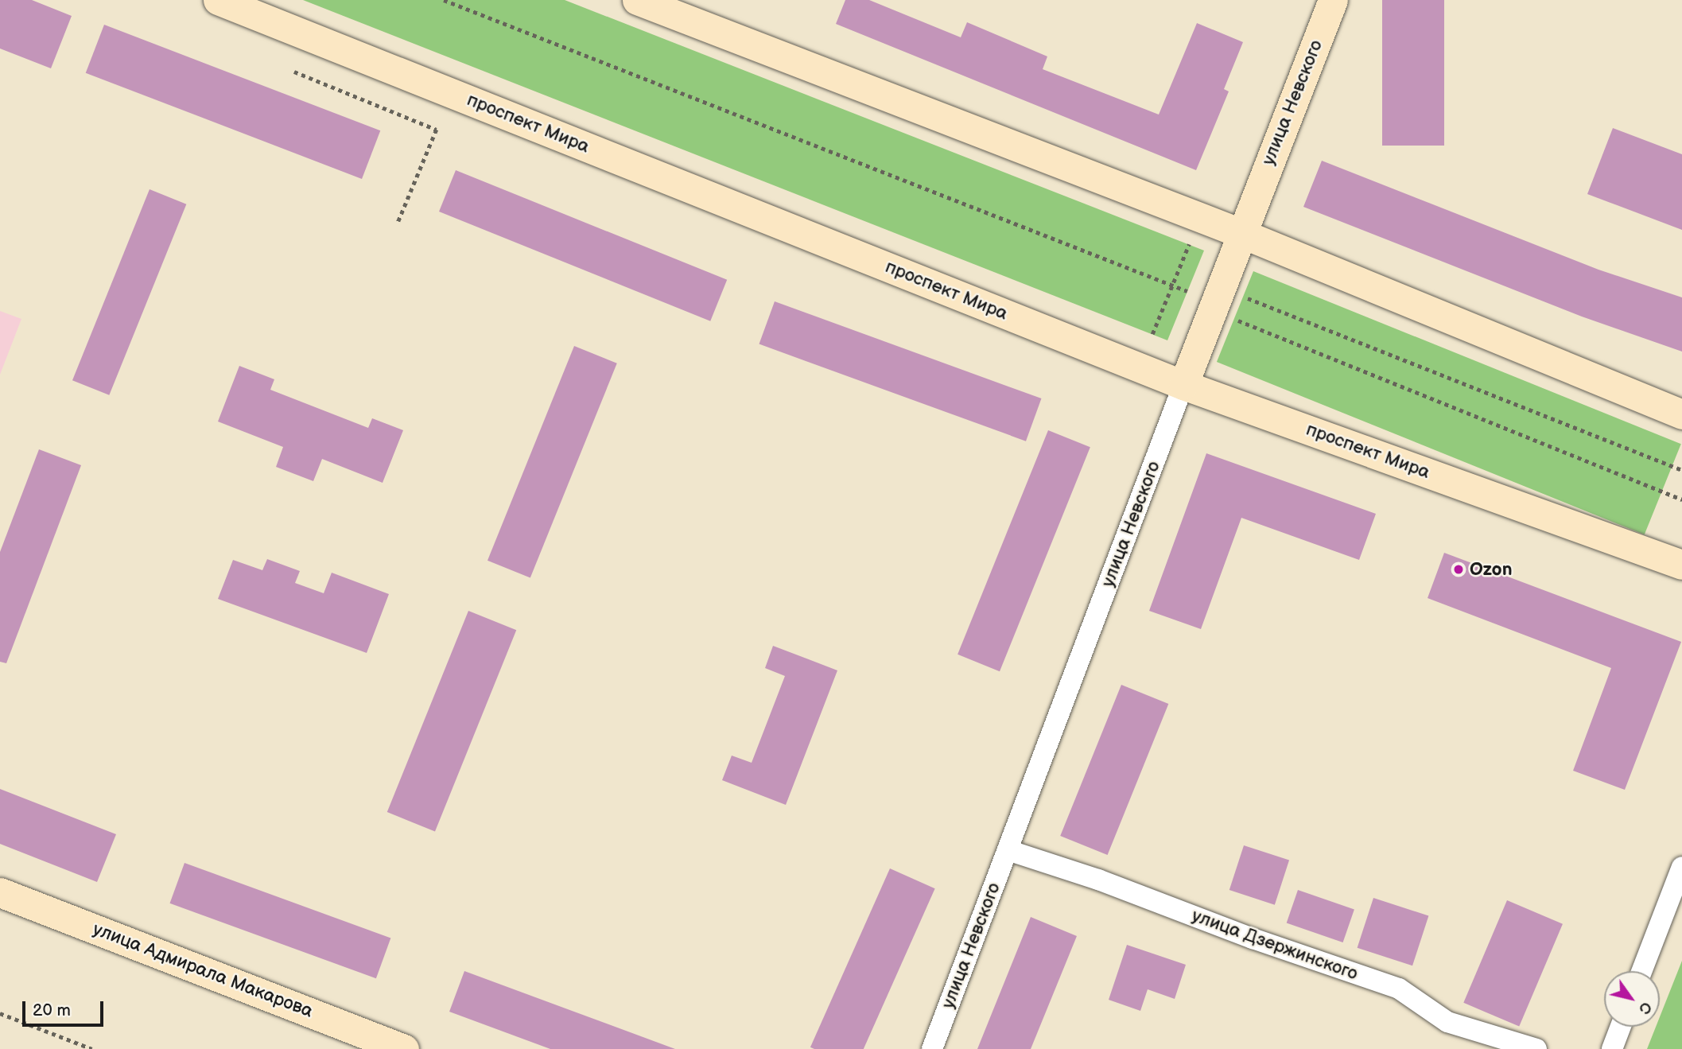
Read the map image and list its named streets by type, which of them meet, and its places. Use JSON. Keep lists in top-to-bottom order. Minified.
{"streets":{"main road":["улица Невского","проспект Мира","улица Адмирала Макарова"],"street":["улица Дзержинского"]},"crossings":[["улица Невского","проспект Мира"],["улица Невского","улица Дзержинского"]],"places":["Ozon"],"scale_bar":"20 m","north":"bottom right"}
